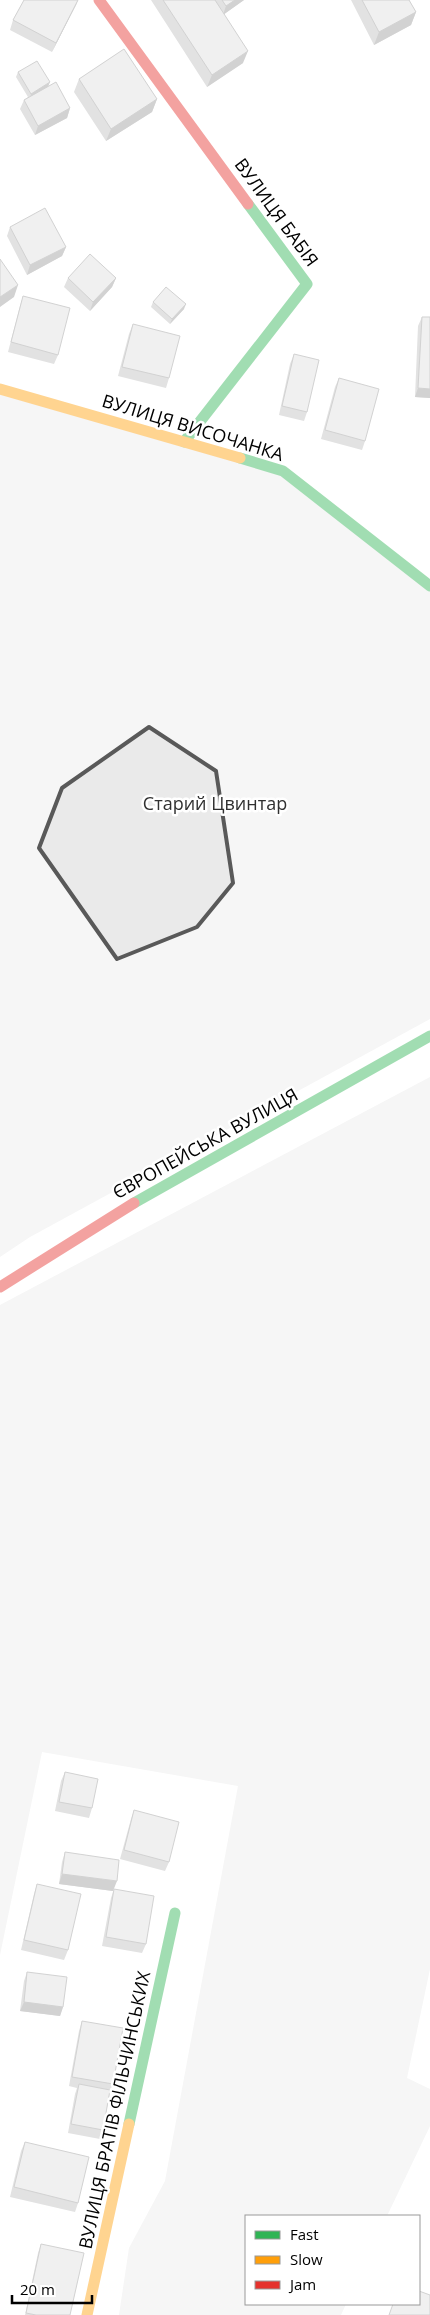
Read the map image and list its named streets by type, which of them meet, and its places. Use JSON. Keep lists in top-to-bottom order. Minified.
{"streets":{"street":["ВУЛИЦЯ БАБІЯ","ВУЛИЦЯ ВИСОЧАНКА","ЄВРОПЕЙСЬКА ВУЛИЦЯ","ВУЛИЦЯ БРАТІВ ФІЛЬЧИНСЬКИХ"]},"crossings":[["ВУЛИЦЯ БАБІЯ","ВУЛИЦЯ ВИСОЧАНКА"]],"parks":["Старий Цвинтар"],"legend":["Fast","Slow","Jam"],"scale_bar":"20 m"}
